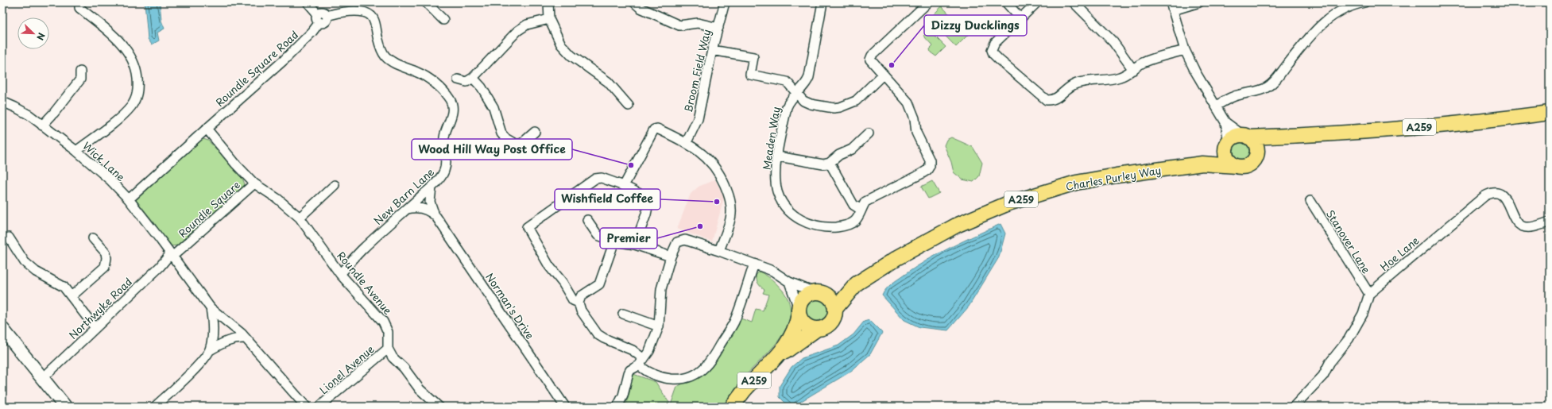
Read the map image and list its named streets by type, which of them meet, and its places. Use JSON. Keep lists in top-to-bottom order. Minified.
{"streets":{"main road":["A259","Charles Purley Way"],"street":["Roundle Square Road","Broom Field Way","Meaden Way","Wick Lane","New Barn Lane","Roundle Square","Stanover Lane","Hoe Lane","Roundle Avenue","Norman's Drive","Northwyke Road","Lionel Avenue"]},"crossings":[["Roundle Square Road","New Barn Lane"],["Roundle Square Road","Roundle Square"],["A259","Charles Purley Way"],["Wick Lane","Roundle Square"],["Wick Lane","Northwyke Road"],["New Barn Lane","Roundle Avenue"],["New Barn Lane","Norman's Drive"],["Roundle Square","Roundle Avenue"],["Roundle Square","Northwyke Road"],["Stanover Lane","Hoe Lane"],["Roundle Avenue","Lionel Avenue"]],"places":["Dizzy Ducklings","Wood Hill Way Post Office","Wishfield Coffee","Premier"],"north":"bottom right"}
